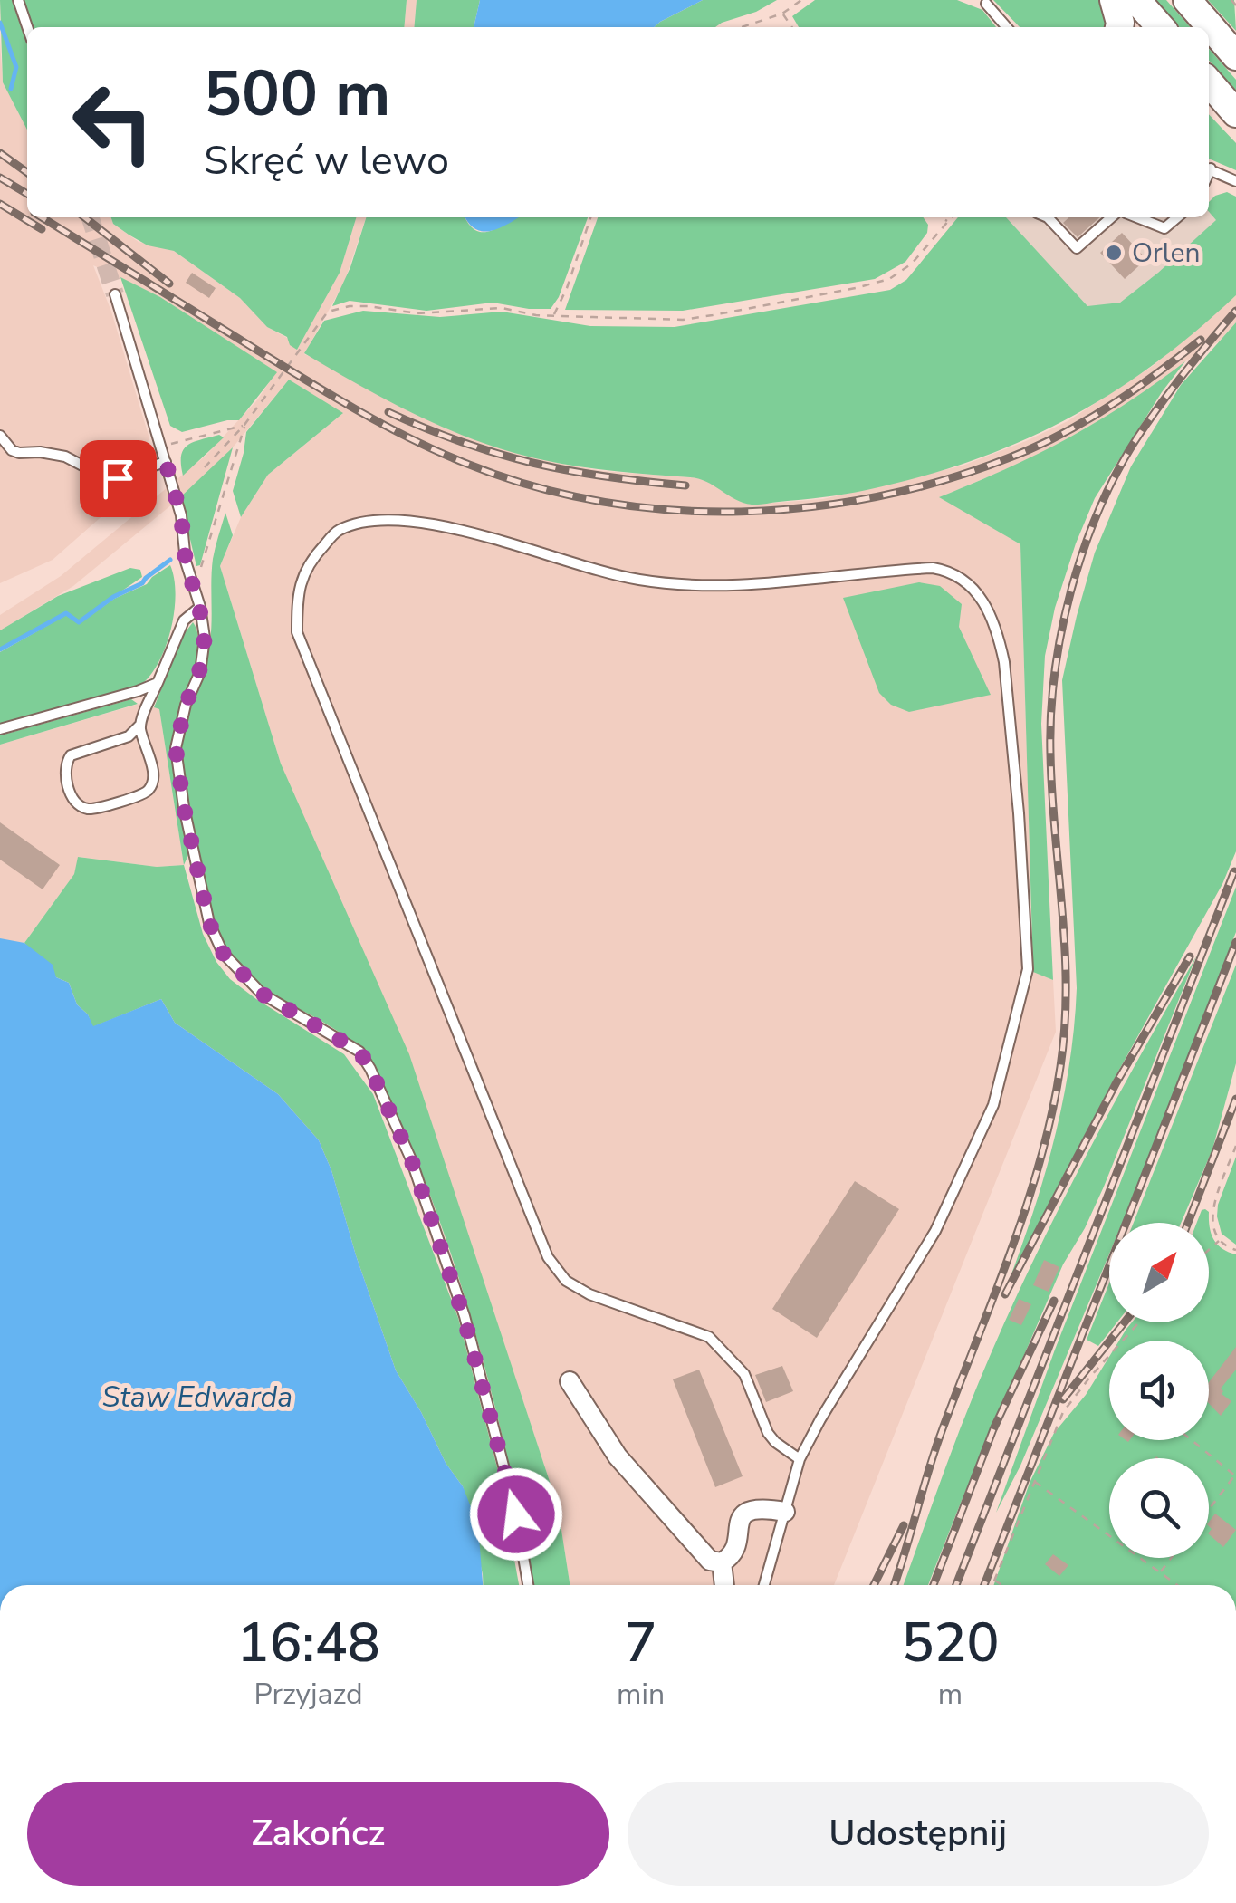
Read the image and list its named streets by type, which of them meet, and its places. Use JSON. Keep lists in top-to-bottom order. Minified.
{"water":["Staw Edwarda"],"places":["Orlen"],"north":"top right","page":{"turn":["500 m","Skręć w lewo"],"eta":["16:48","Przyjazd","7","min","520","m"],"buttons":["Zakończ","Udostępnij"]}}
